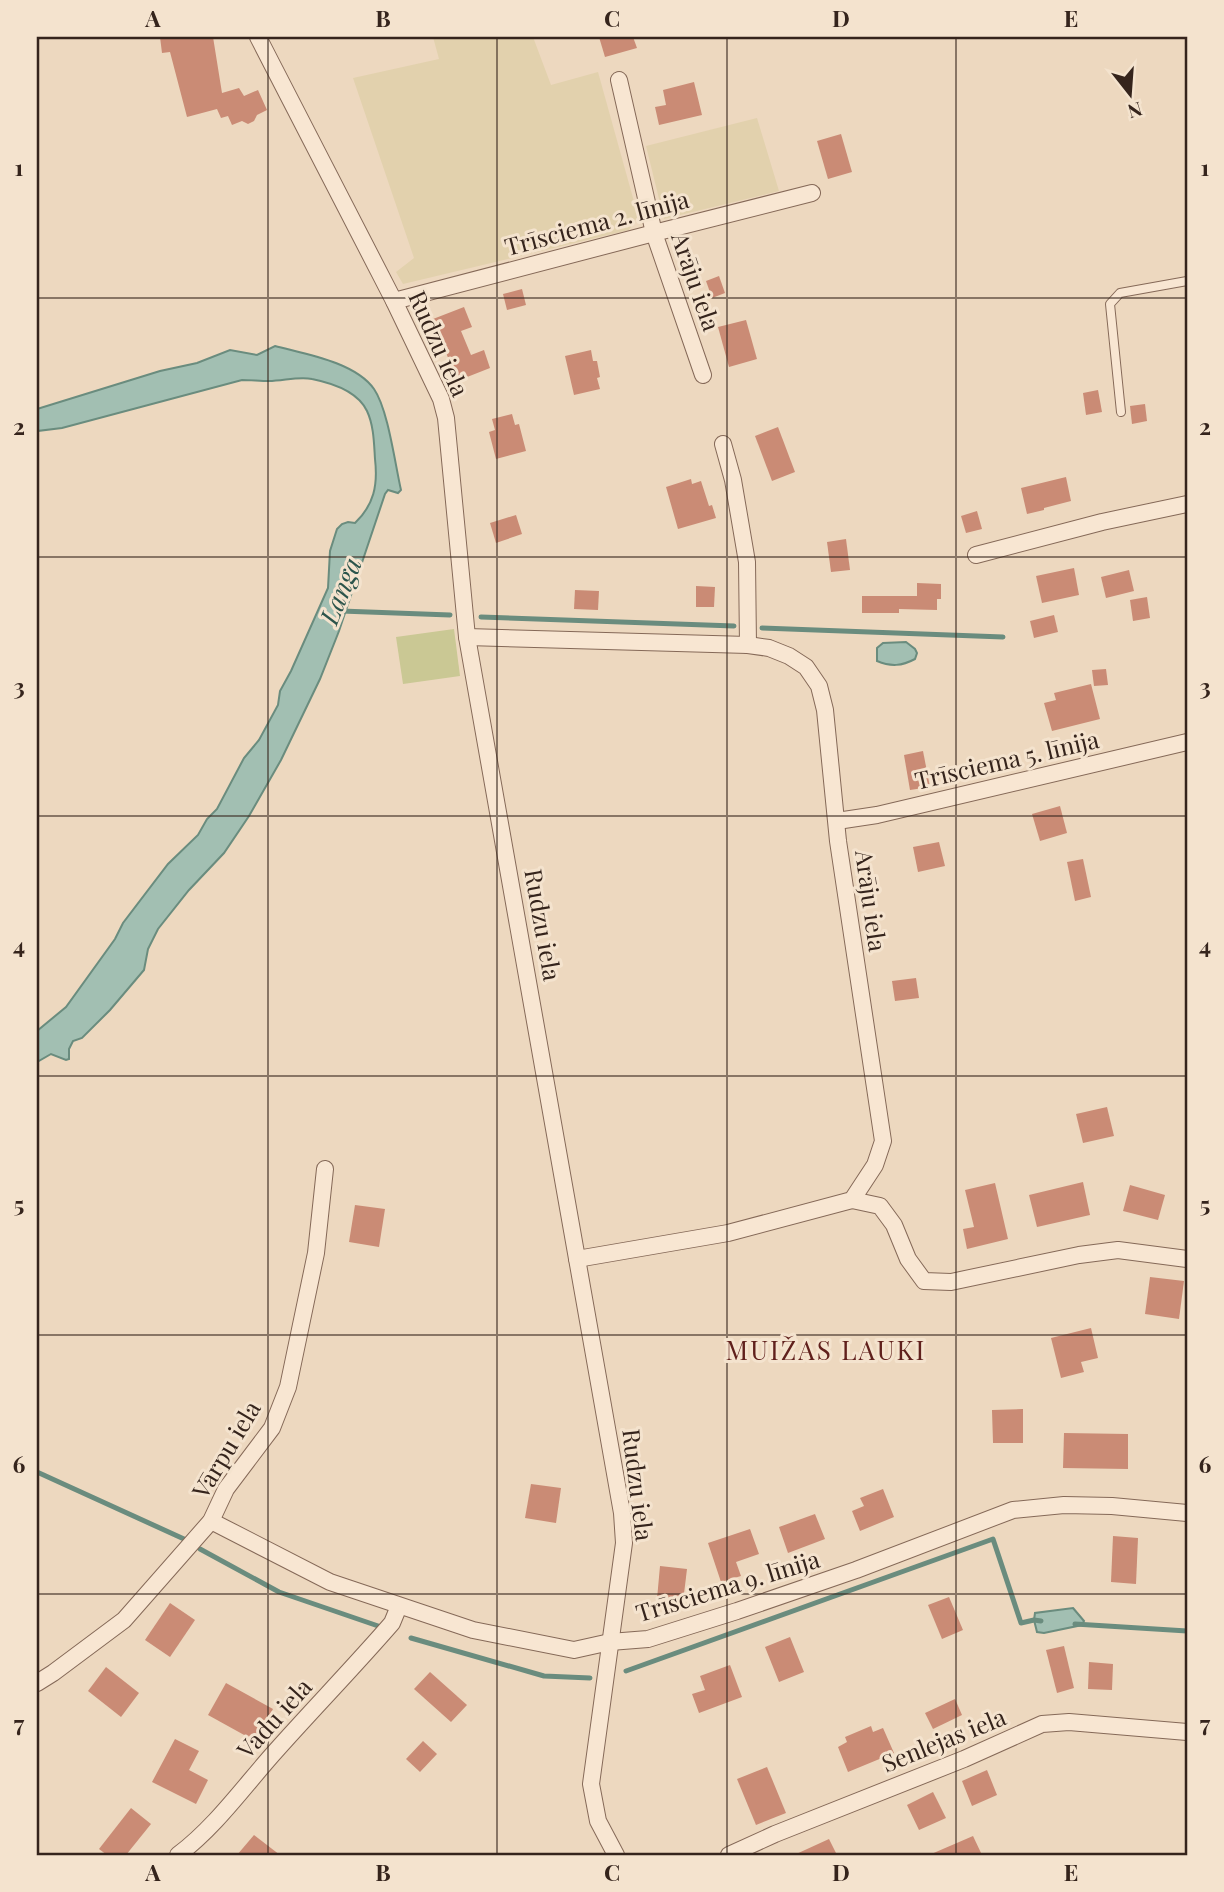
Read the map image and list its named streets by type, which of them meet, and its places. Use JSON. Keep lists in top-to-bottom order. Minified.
{"streets":{"street":["Trīsciema 2. līnija","Arāju iela","Rudzu iela","Trīsciema 5. līnija","Vārpu iela","Trīsciema 9. līnija","Vadu iela","Senlejas iela"]},"crossings":[["Trīsciema 2. līnija","Arāju iela"],["Trīsciema 2. līnija","Rudzu iela"],["Arāju iela","Rudzu iela"],["Arāju iela","Trīsciema 5. līnija"],["Rudzu iela","Trīsciema 9. līnija"],["Vārpu iela","Trīsciema 9. līnija"],["Trīsciema 9. līnija","Vadu iela"]],"districts":["MUIŽAS LAUKI"],"water":["Langa"],"north":"bottom","grid":{"columns":["A","B","C","D","E"],"rows":["1","2","3","4","5","6","7"]}}
